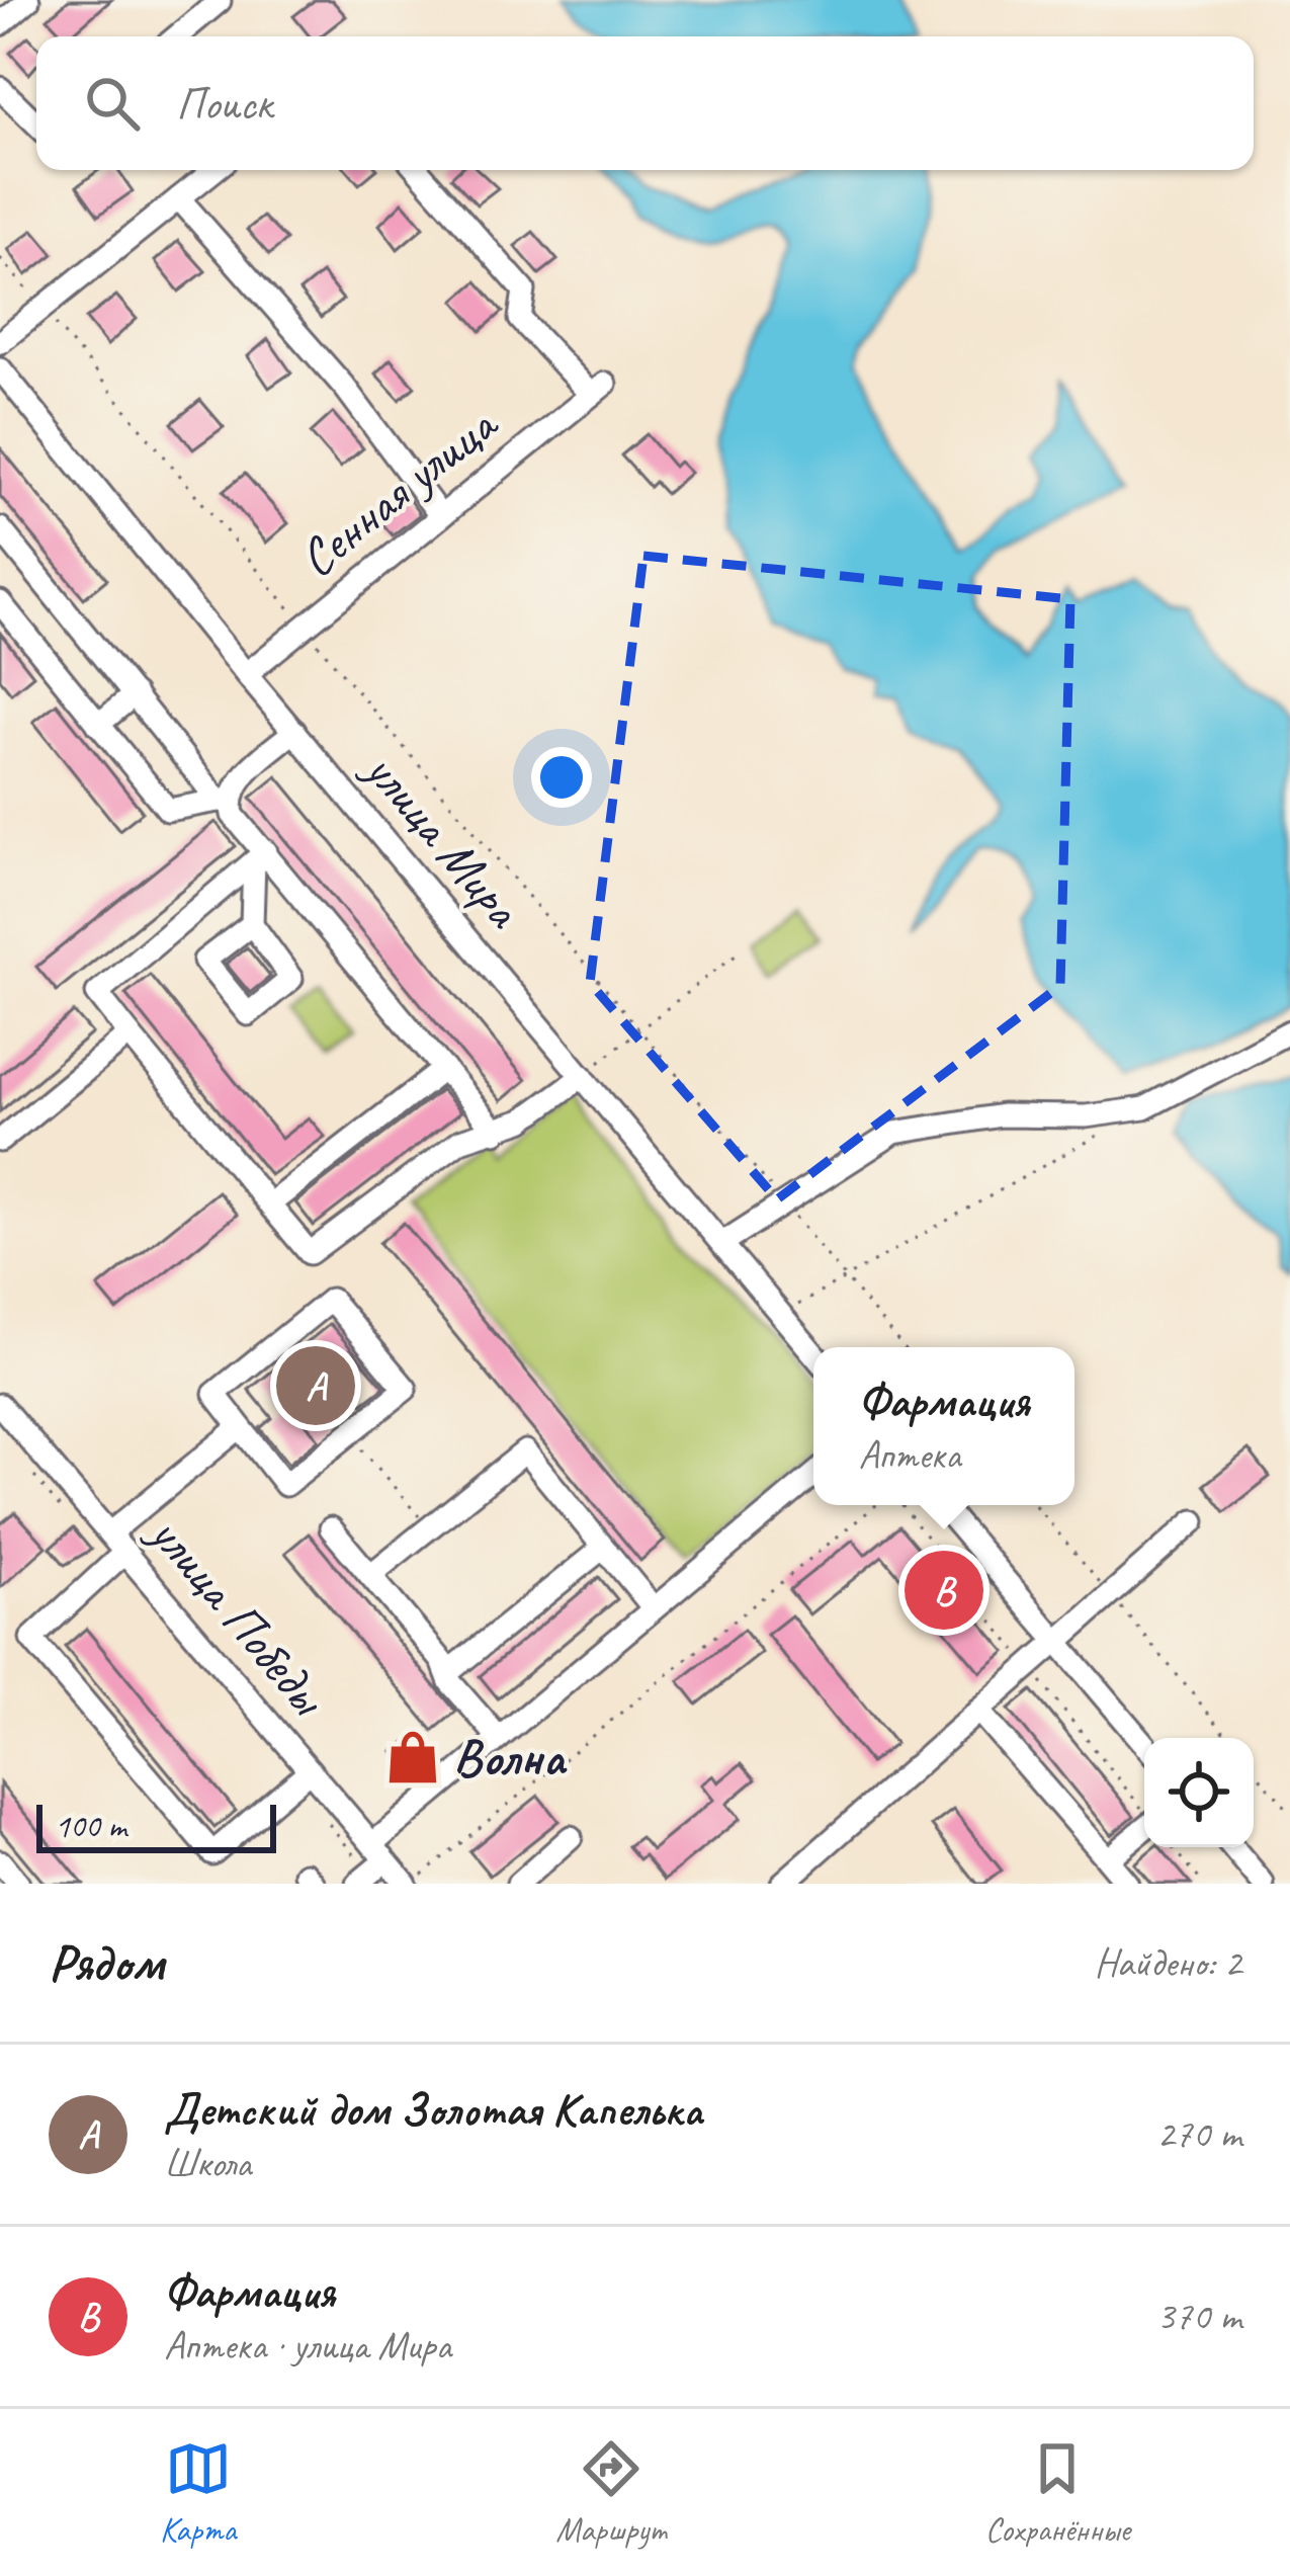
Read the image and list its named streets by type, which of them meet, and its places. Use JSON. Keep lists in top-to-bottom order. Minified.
{"streets":{"street":["Сенная улица","улица Мира","улица Победы"]},"crossings":[["Сенная улица","улица Мира"]],"places":{"shop":["Волна"]},"scale_bar":"100 m","page":{"search":"Поиск","pins":["A","B"],"popup":["Фармация","Аптека"],"scale":"100 m","heading":["Рядом","Найдено: 2"],"list":[{"mark":"A","name":"Детский дом Золотая Капелька","note":"Школа","value":"270 m"},{"mark":"B","name":"Фармация","note":"Аптека · улица Мира","value":"370 m"}],"nav":["Карта","Маршрут","Сохранённые"]}}
